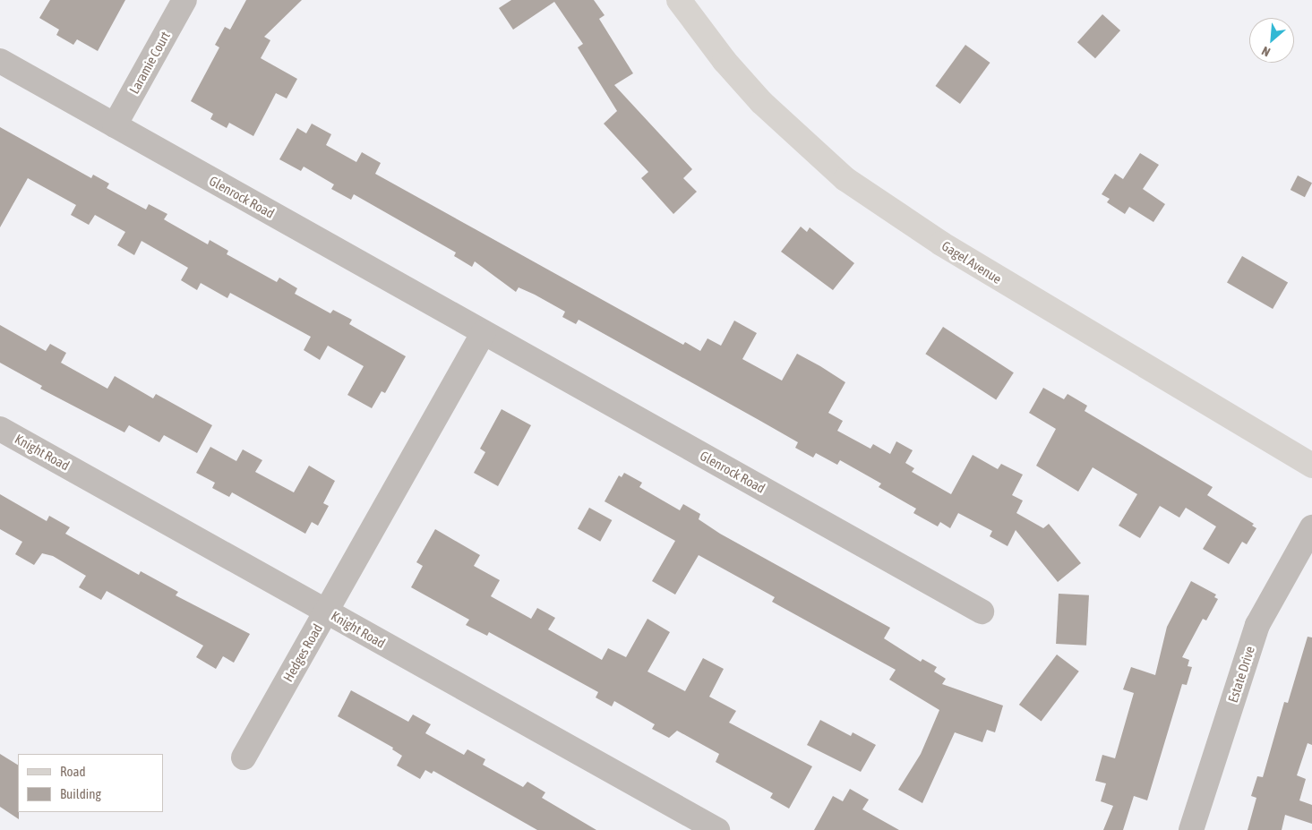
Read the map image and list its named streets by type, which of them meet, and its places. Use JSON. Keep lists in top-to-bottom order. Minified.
{"streets":{"street":["Laramie Court","Glenrock Road","Gagel Avenue","Knight Road","Hedges Road","Estate Drive"]},"crossings":[["Laramie Court","Glenrock Road"],["Glenrock Road","Hedges Road"],["Knight Road","Hedges Road"]],"legend":["Road","Building"],"north":"bottom left"}
